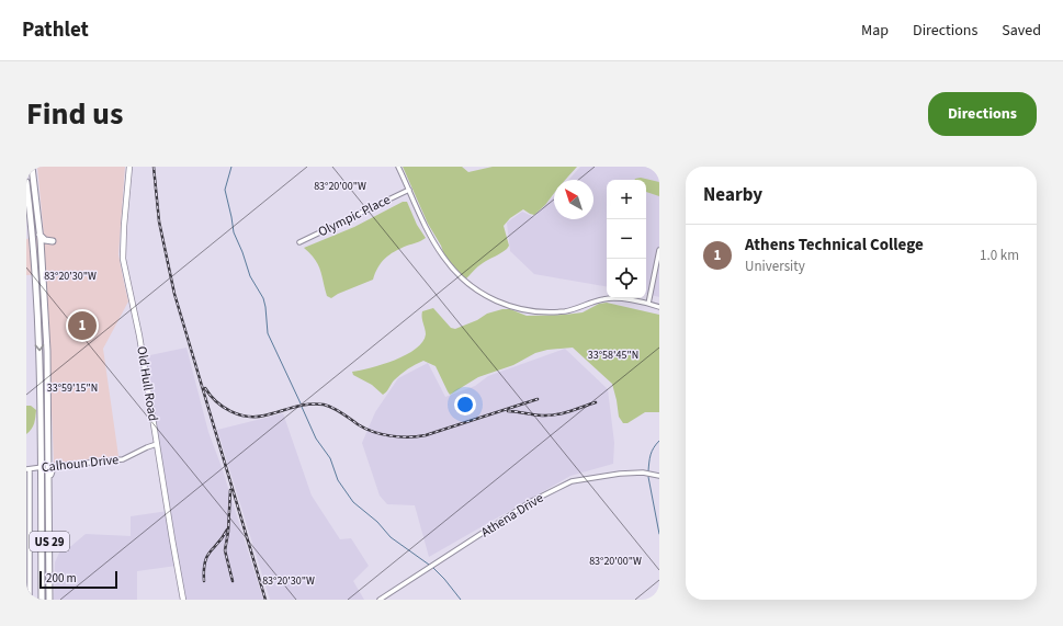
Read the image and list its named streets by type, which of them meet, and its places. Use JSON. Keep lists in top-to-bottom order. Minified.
{"streets":{"highway":["US 29"],"main road":["Old Hull Road"],"street":["Olympic Place","Calhoun Drive","Athena Drive"]},"crossings":[["Old Hull Road","Calhoun Drive"],["Calhoun Drive","US 29"]],"scale_bar":"200 m","north":"top left","page":{"header":"Pathlet","nav":["Map","Directions","Saved"],"title":"Find us","buttons":"Directions","heading":"Nearby","map_buttons":["+","−"],"list":[{"mark":"1","name":"Athens Technical College","note":"University","value":"1.0 km"}],"pins":"1","scale":"200 m"},"coordinates":["83°20'00\"W","83°20'30\"W","33°58'45\"N","33°59'15\"N"]}
